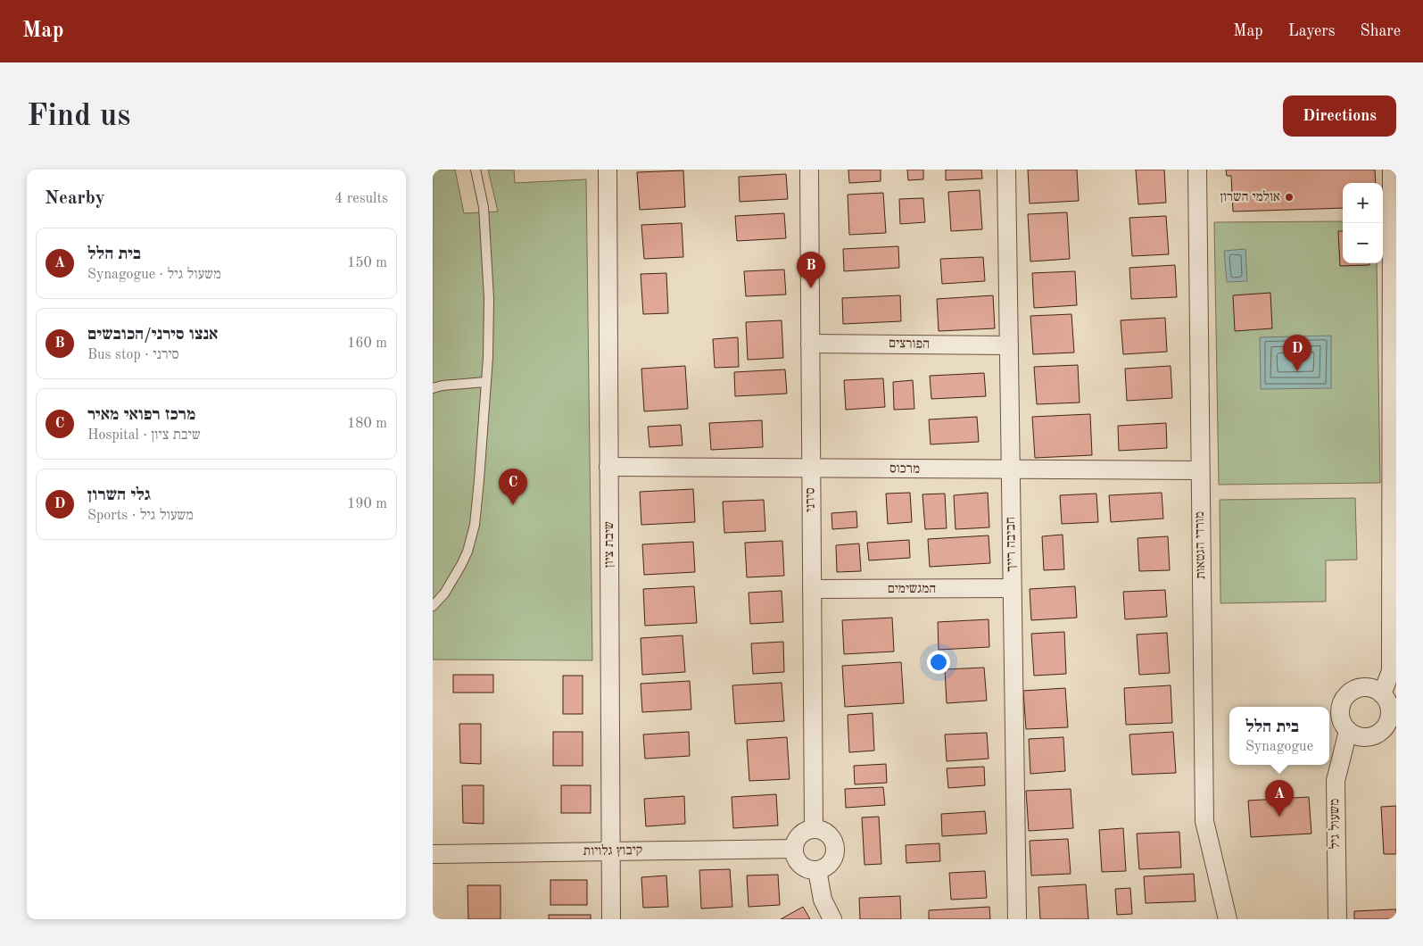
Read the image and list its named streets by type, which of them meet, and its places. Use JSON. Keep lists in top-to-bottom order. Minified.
{"streets":{"street":["הפורצים","מרכוס","סירני","שיבת ציון","חביבה רייך","מורדי הגטאות","המגשימים","משעול גיל","קיבוץ גלויות"]},"crossings":[["הפורצים","סירני"],["הפורצים","חביבה רייך"],["מרכוס","סירני"],["מרכוס","שיבת ציון"],["מרכוס","חביבה רייך"],["מרכוס","מורדי הגטאות"],["סירני","המגשימים"],["סירני","קיבוץ גלויות"],["שיבת ציון","קיבוץ גלויות"],["חביבה רייך","המגשימים"]],"places":["אולמי השרון"],"page":{"header":"Map","nav":["Map","Layers","Share"],"buttons":"Directions","title":"Find us","heading":["Nearby","4 results"],"map_buttons":["+","−"],"list":[{"mark":"A","name":"בית הלל","note":"Synagogue · משעול גיל","value":"150 m"},{"mark":"B","name":"אנצו סירני/הכובשים","note":"Bus stop · סירני","value":"160 m"},{"mark":"C","name":"מרכז רפואי מאיר","note":"Hospital · שיבת ציון","value":"180 m"},{"mark":"D","name":"גלי השרון","note":"Sports · משעול גיל","value":"190 m"}],"pins":["B","D","C","A"],"popup":["בית הלל","Synagogue"]}}
